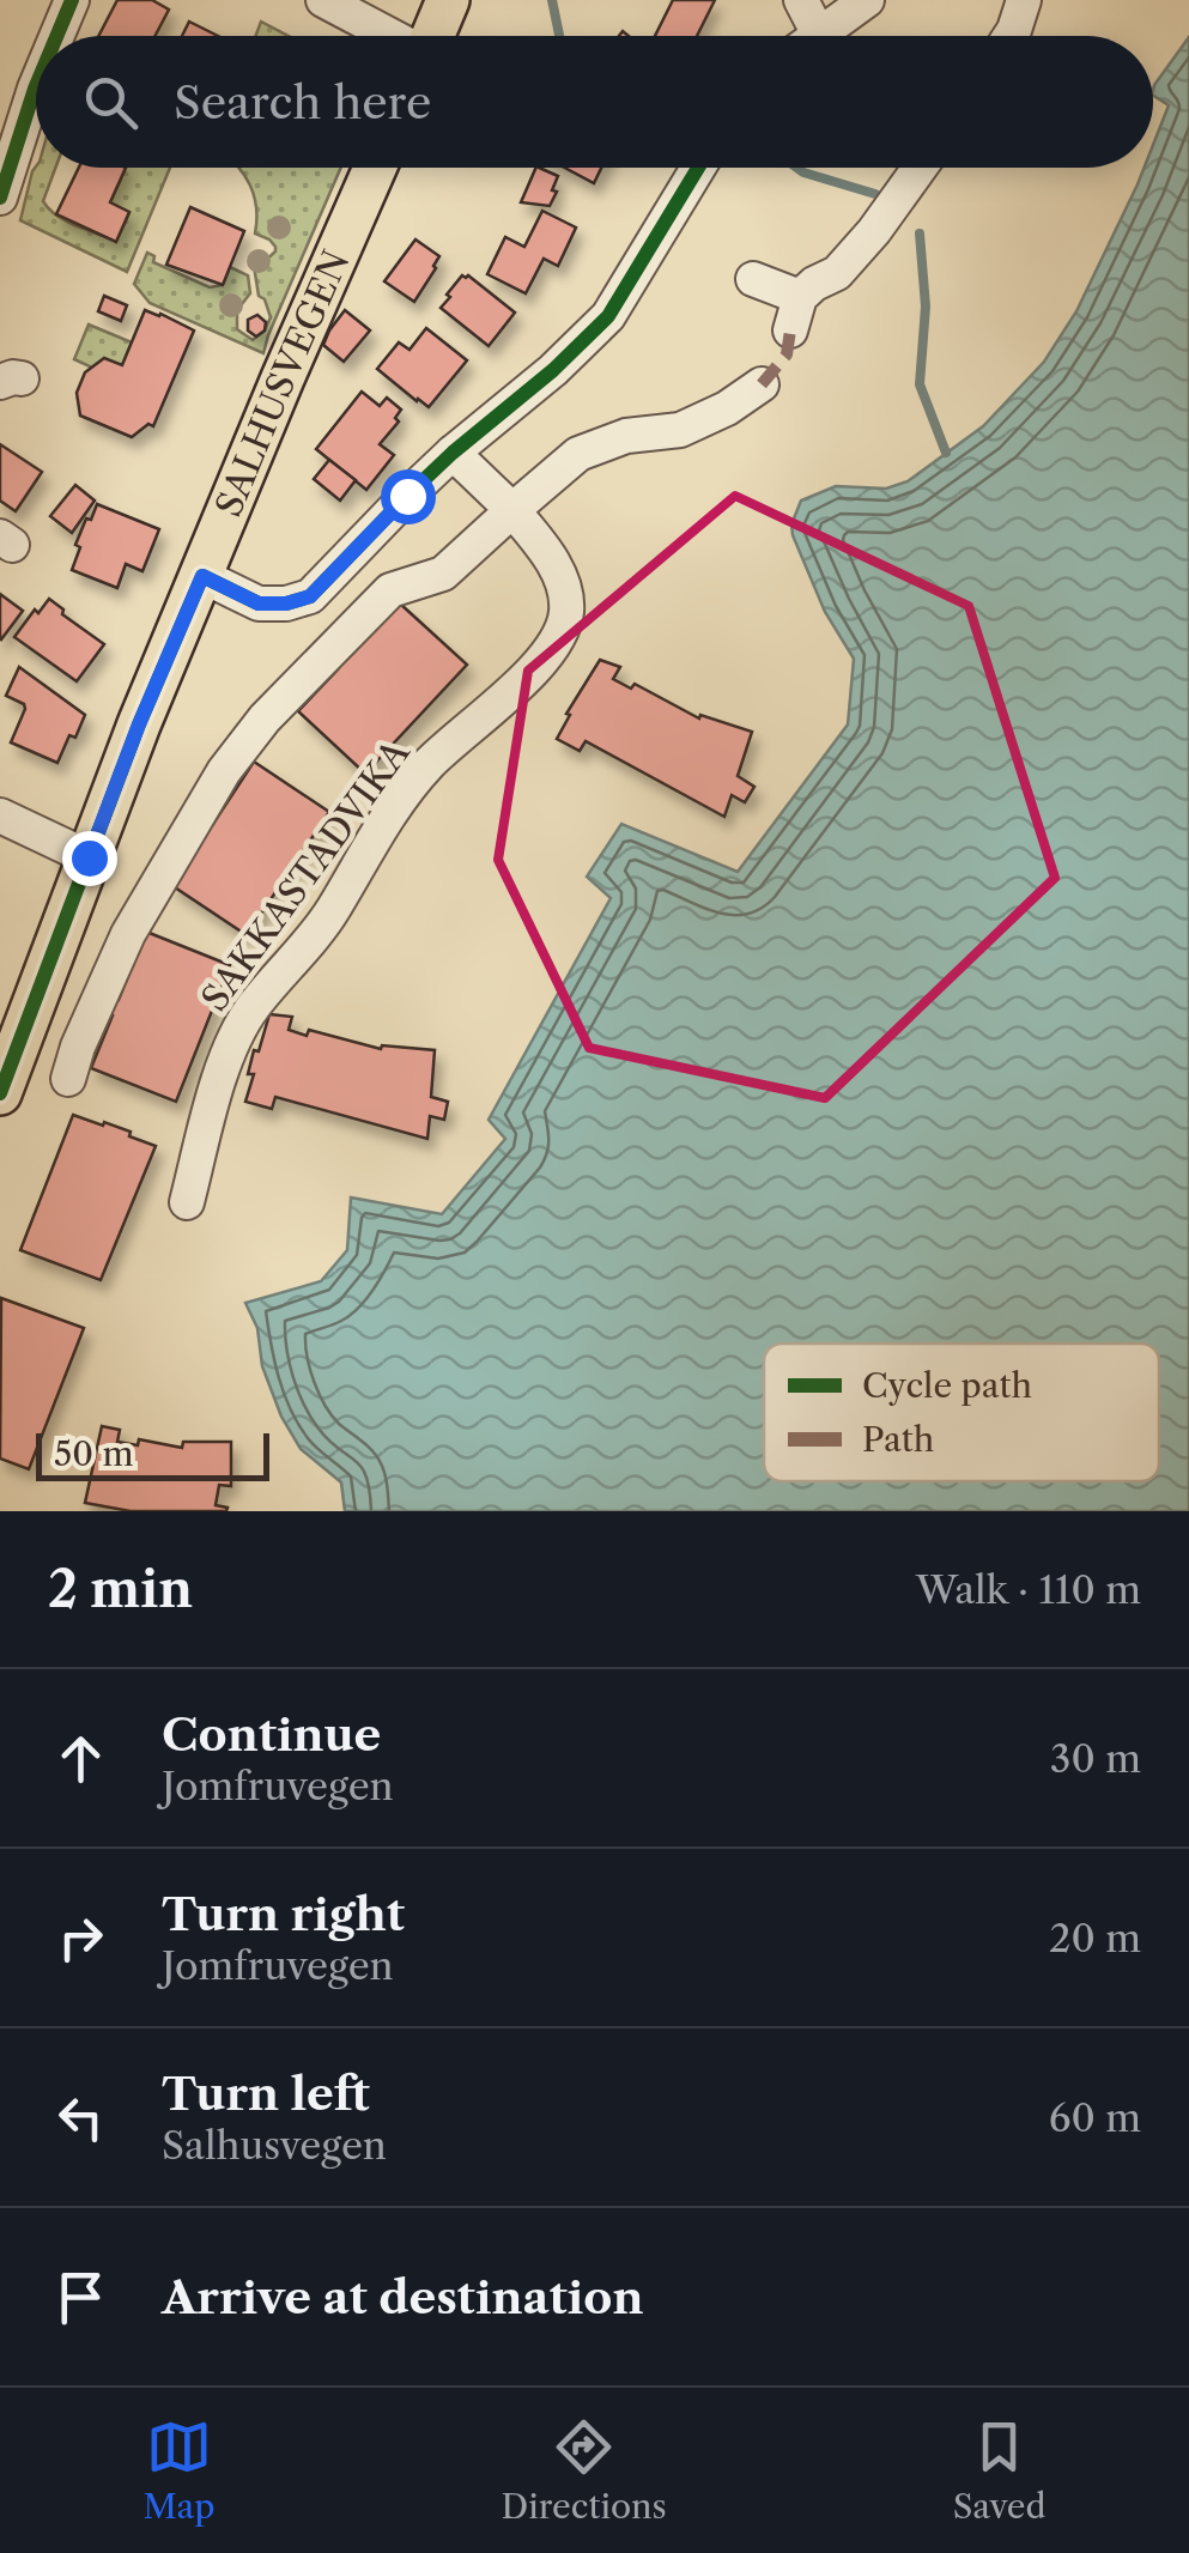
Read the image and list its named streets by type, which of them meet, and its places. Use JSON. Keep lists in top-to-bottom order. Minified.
{"streets":{"main road":["SALHUSVEGEN"],"street":["SAKKASTADVIKA"]},"legend":["Cycle path","Path"],"scale_bar":"50 m","page":{"search":"Search here","scale":"50 m","heading":["2 min","Walk · 110 m"],"list":[["Continue","Jomfruvegen","30 m"],["Turn right","Jomfruvegen","20 m"],["Turn left","Salhusvegen","60 m"],"Arrive at destination"],"nav":["Map","Directions","Saved"]}}
